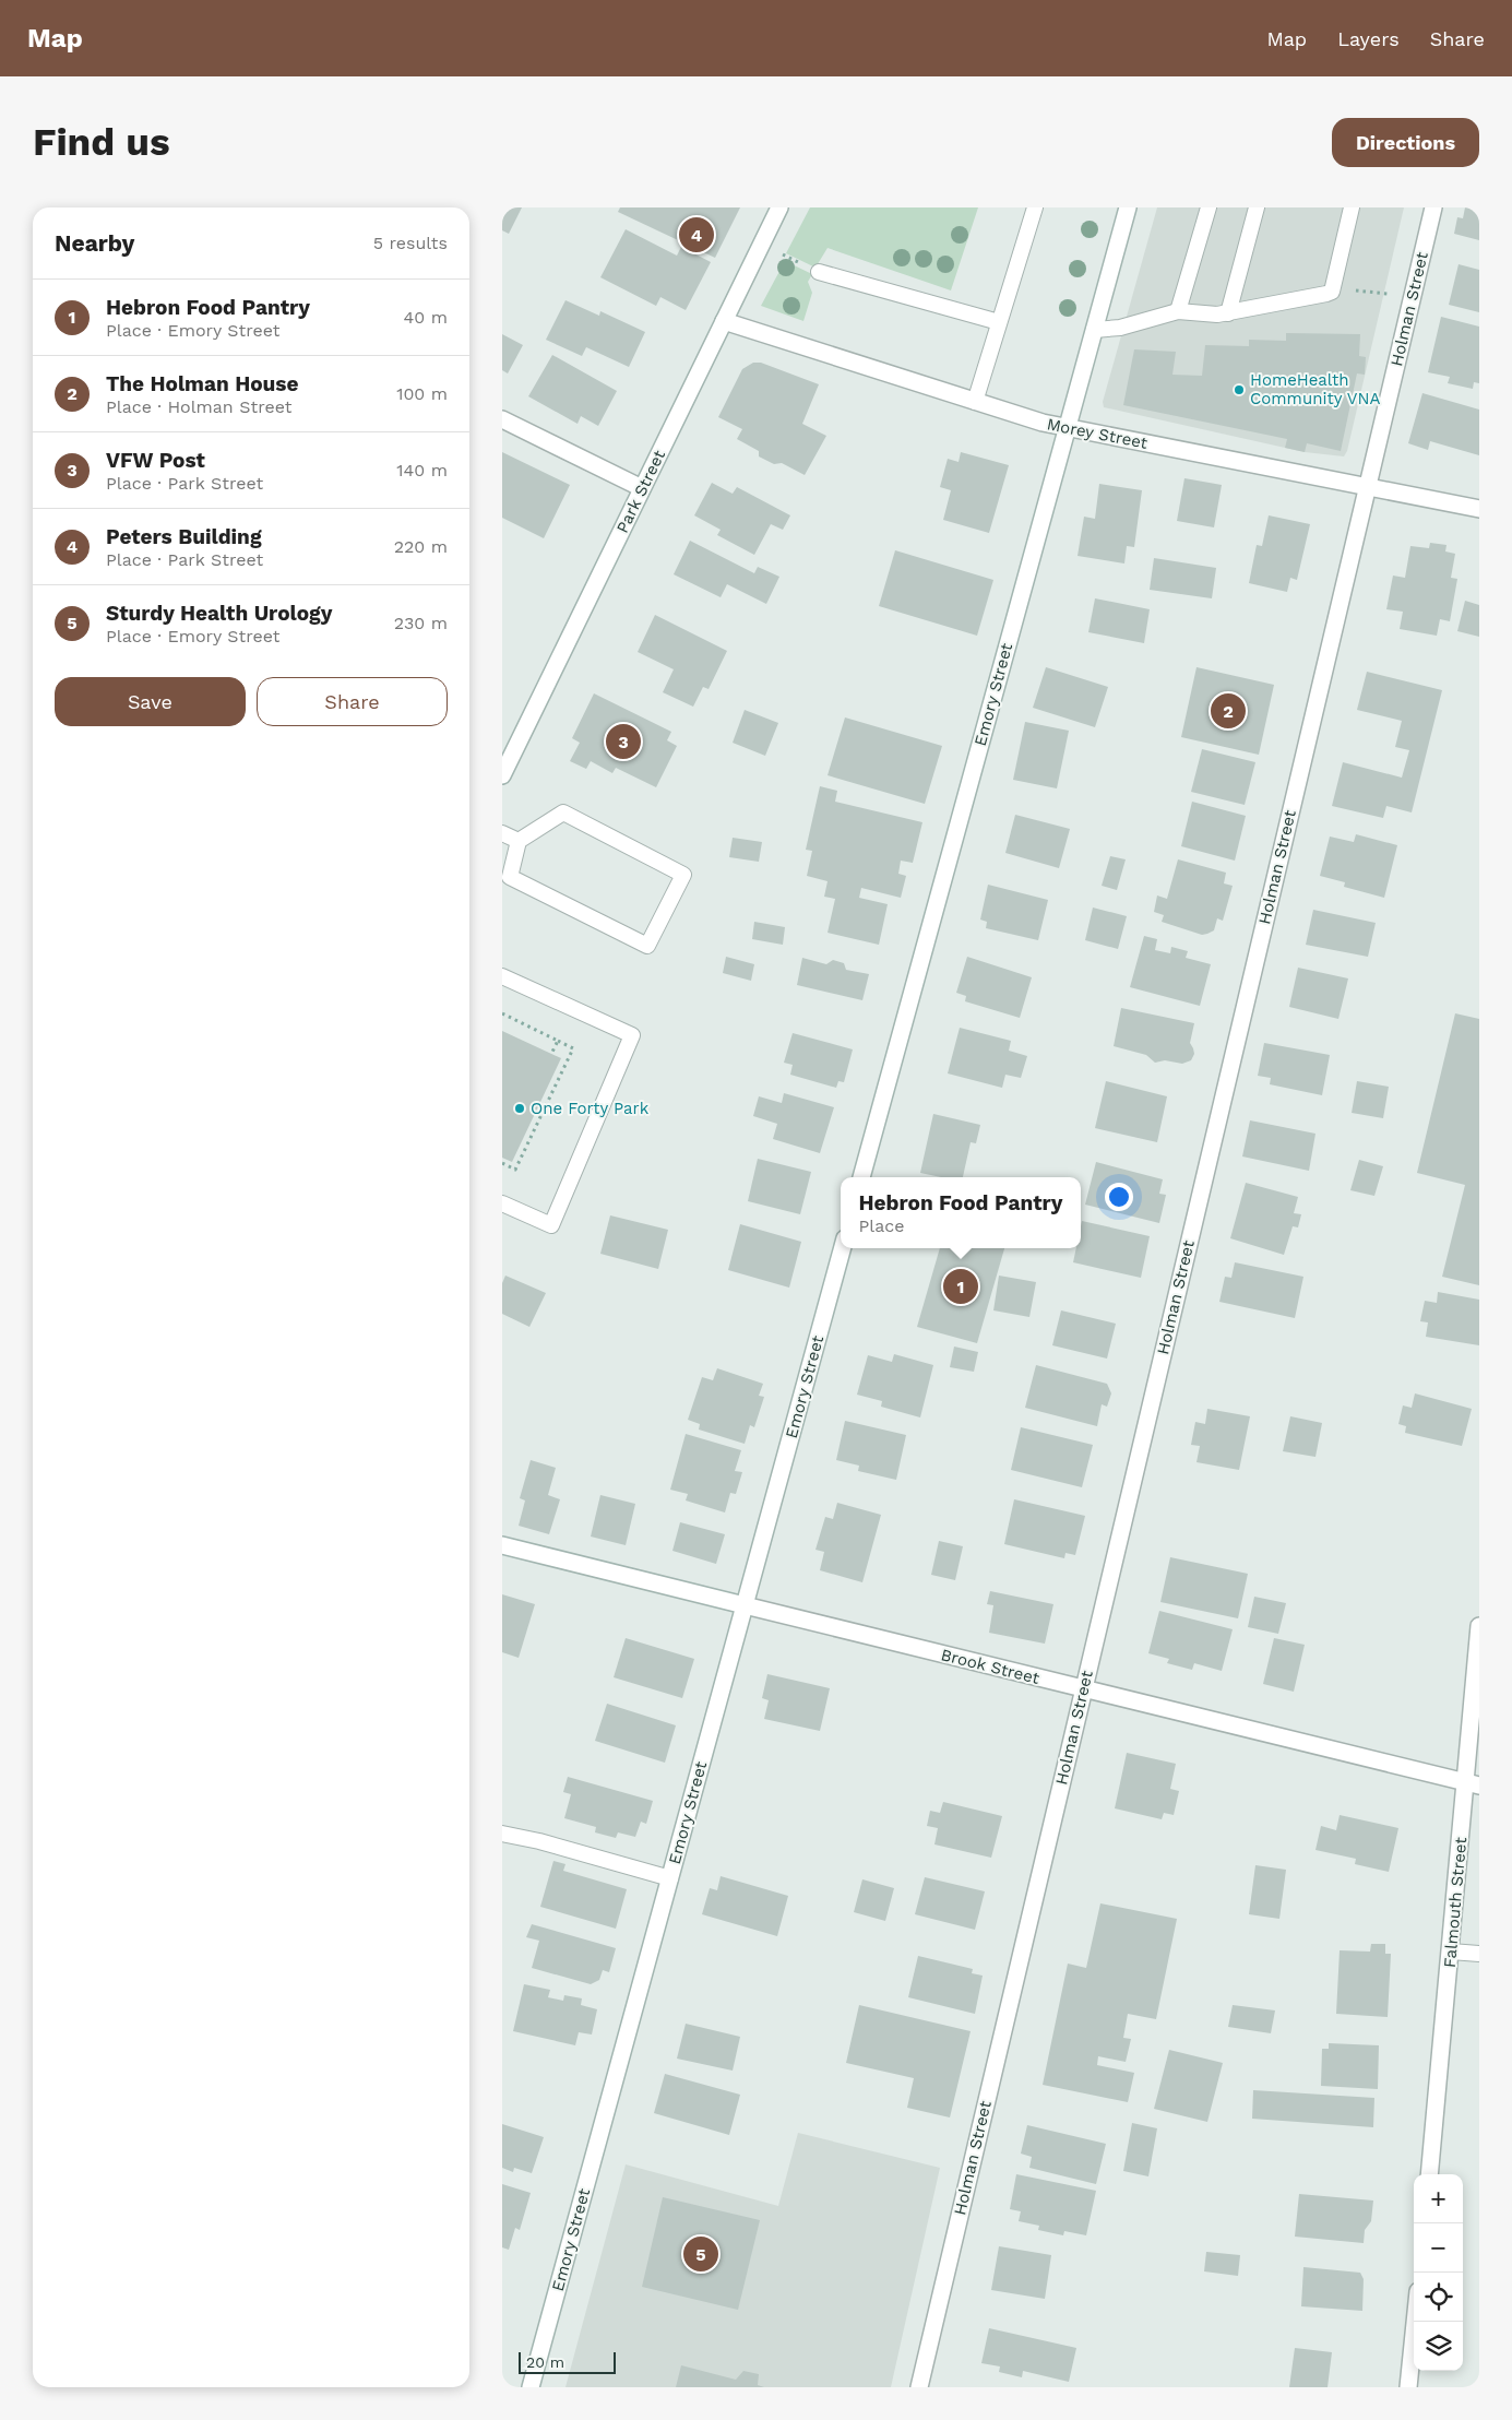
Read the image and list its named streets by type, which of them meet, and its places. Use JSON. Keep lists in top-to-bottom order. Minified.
{"streets":{"street":["Holman Street","Morey Street","Park Street","Emory Street","Brook Street","Falmouth Street"]},"crossings":[["Holman Street","Morey Street"],["Holman Street","Brook Street"],["Morey Street","Park Street"],["Morey Street","Emory Street"],["Emory Street","Brook Street"],["Brook Street","Falmouth Street"]],"places":["HomeHealth Community VNA","One Forty Park"],"scale_bar":"20 m","page":{"header":"Map","nav":["Map","Layers","Share"],"buttons":["Directions",["Save","Share"]],"title":"Find us","heading":["Nearby","5 results"],"pins":["4","2","3","1","5"],"list":[{"mark":"1","name":"Hebron Food Pantry","note":"Place · Emory Street","value":"40 m"},{"mark":"2","name":"The Holman House","note":"Place · Holman Street","value":"100 m"},{"mark":"3","name":"VFW Post","note":"Place · Park Street","value":"140 m"},{"mark":"4","name":"Peters Building","note":"Place · Park Street","value":"220 m"},{"mark":"5","name":"Sturdy Health Urology","note":"Place · Emory Street","value":"230 m"}],"popup":["Hebron Food Pantry","Place"],"map_buttons":["+","−"],"scale":"20 m"}}
